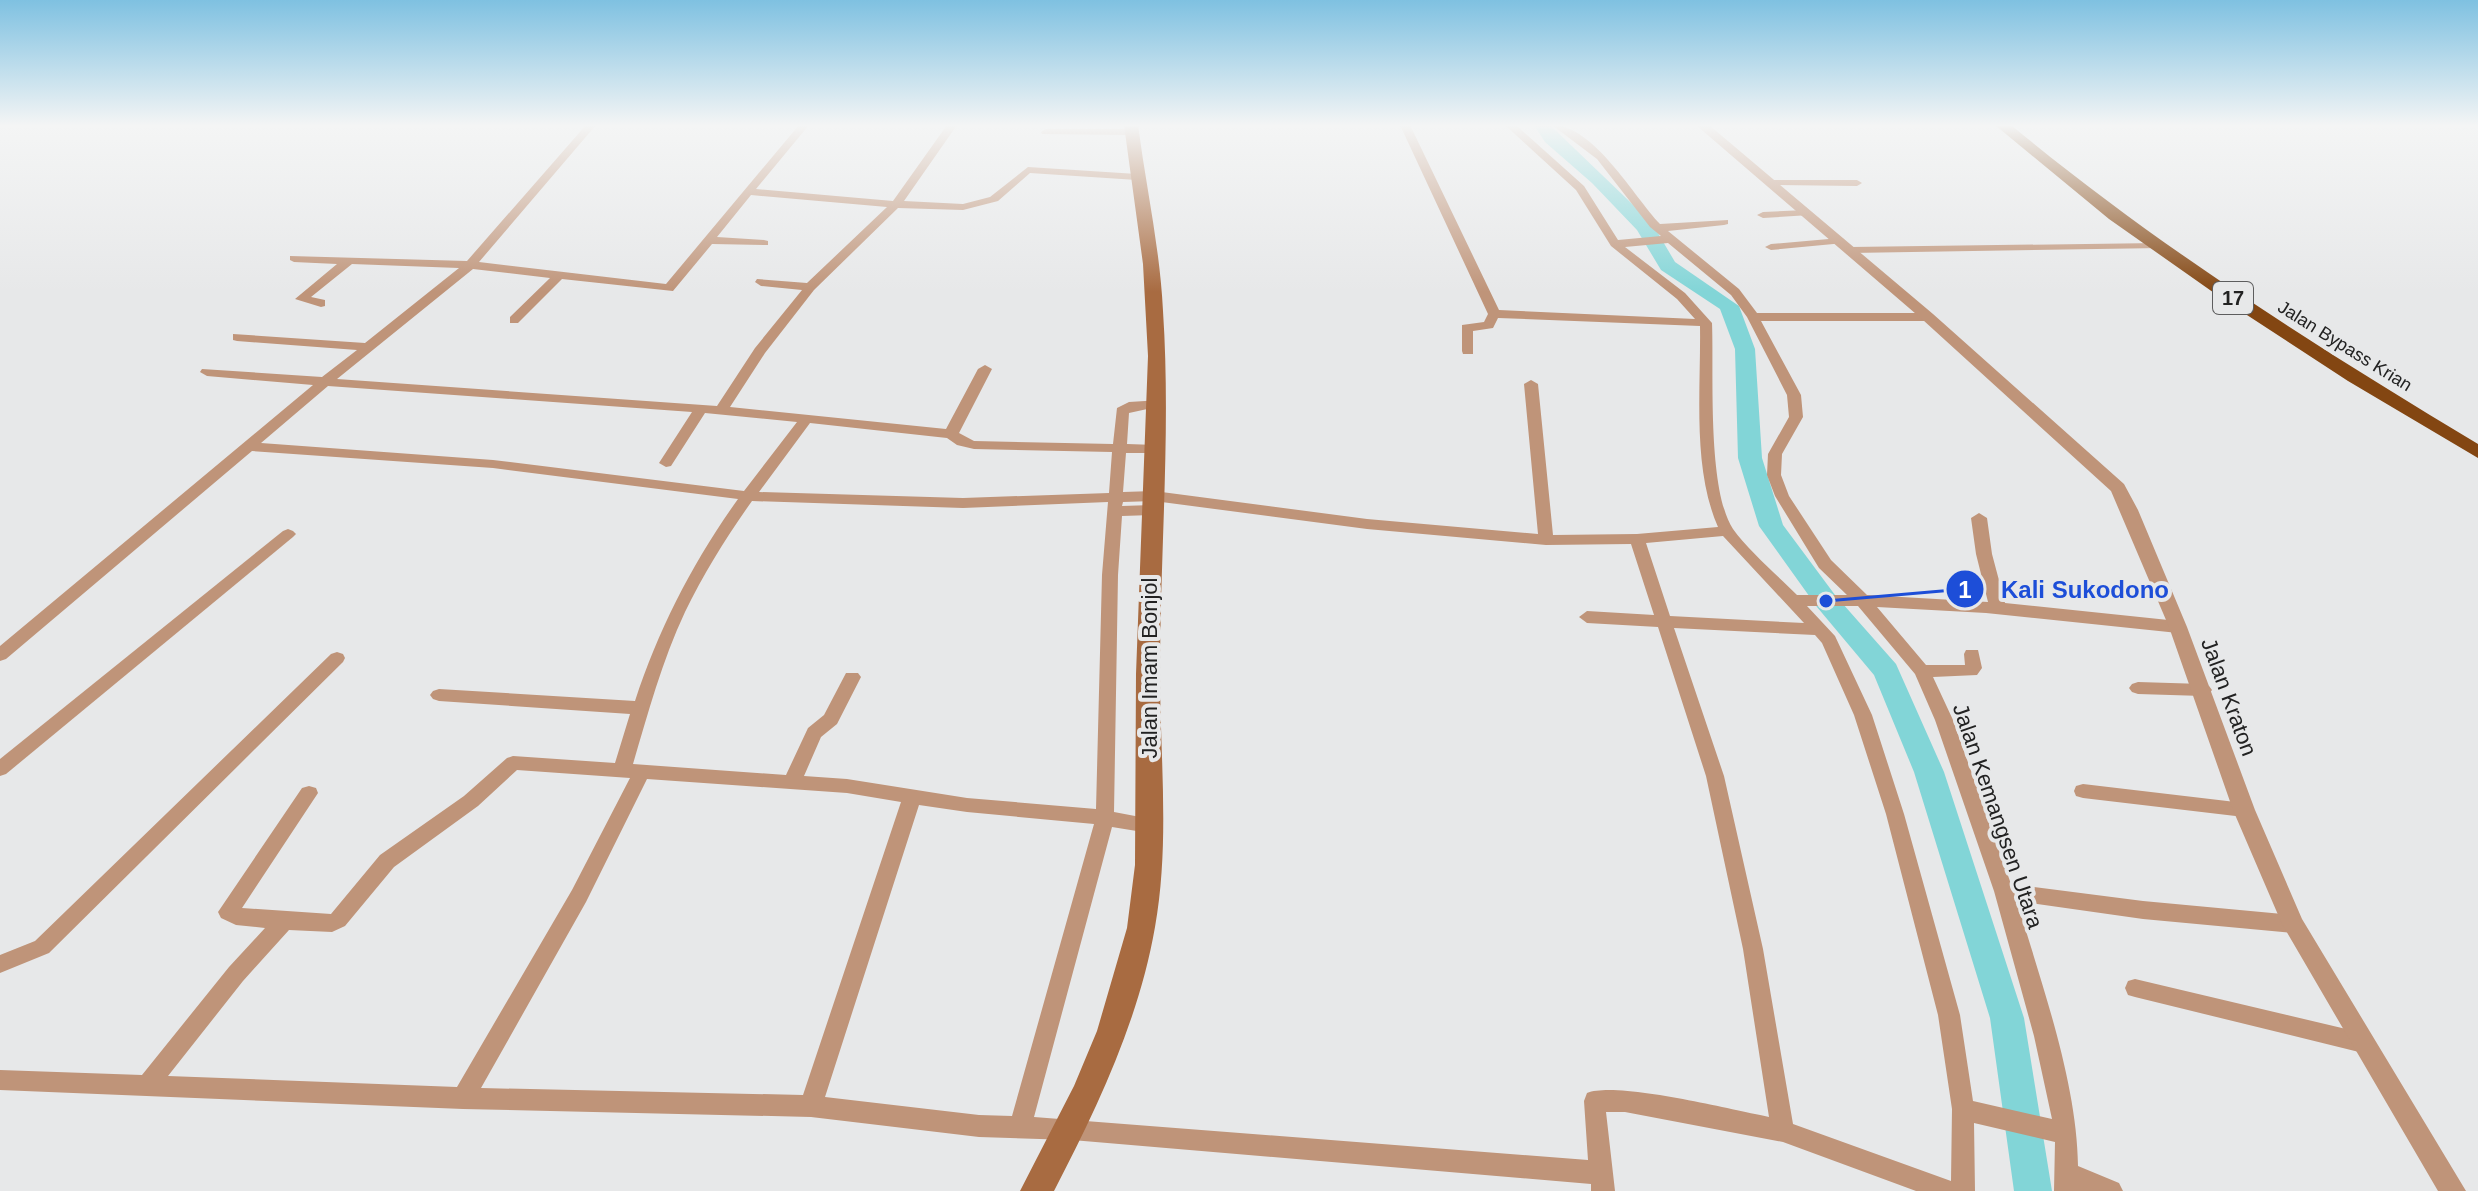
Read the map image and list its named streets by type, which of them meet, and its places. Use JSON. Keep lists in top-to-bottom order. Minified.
{"streets":{"highway":["17","Jalan Bypass Krian"],"main road":["Jalan Imam Bonjol"],"street":["Jalan Kraton","Jalan Kemangsen Utara"]},"places":["Kali Sukodono"]}
